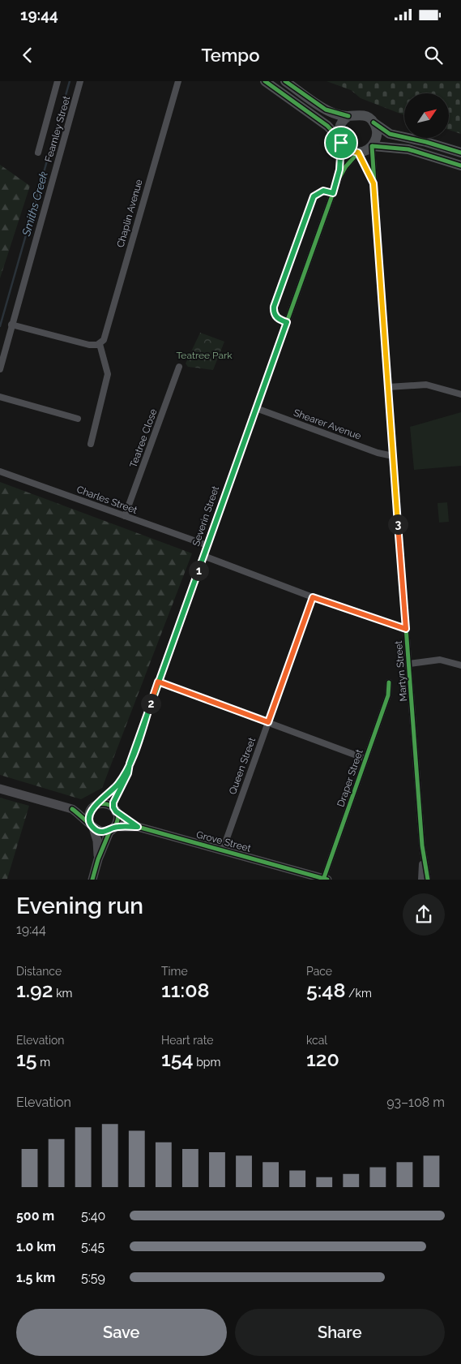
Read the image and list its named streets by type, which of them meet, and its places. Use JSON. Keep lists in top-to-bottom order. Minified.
{"streets":{"street":["Fearnley Street","Chaplin Avenue","Shearer Avenue","Teatree Close","Charles Street","Severin Street","Martyn Street","Queen Street","Draper Street","Grove Street"]},"crossings":[["Shearer Avenue","Severin Street"],["Shearer Avenue","Martyn Street"],["Teatree Close","Charles Street"],["Charles Street","Severin Street"],["Severin Street","Martyn Street"],["Severin Street","Grove Street"],["Queen Street","Grove Street"],["Draper Street","Grove Street"]],"water":["Smiths Creek"],"parks":["Teatree Park"],"north":"top right","page":{"status":"19:44","header":"Tempo","pins":["3","1","2"],"heading":["Evening run","19:44"],"stats":[["Distance","1.92 km"],["Time","11:08"],["Pace","5:48 /km"],["Elevation","15 m"],["Heart rate","154 bpm"],["kcal","120"]],"chart":["Elevation","93–108 m"],"list":[{"name":"500 m","note":"5:40"},{"name":"1.0 km","note":"5:45"},{"name":"1.5 km","note":"5:59"}],"buttons":["Save","Share"]}}
